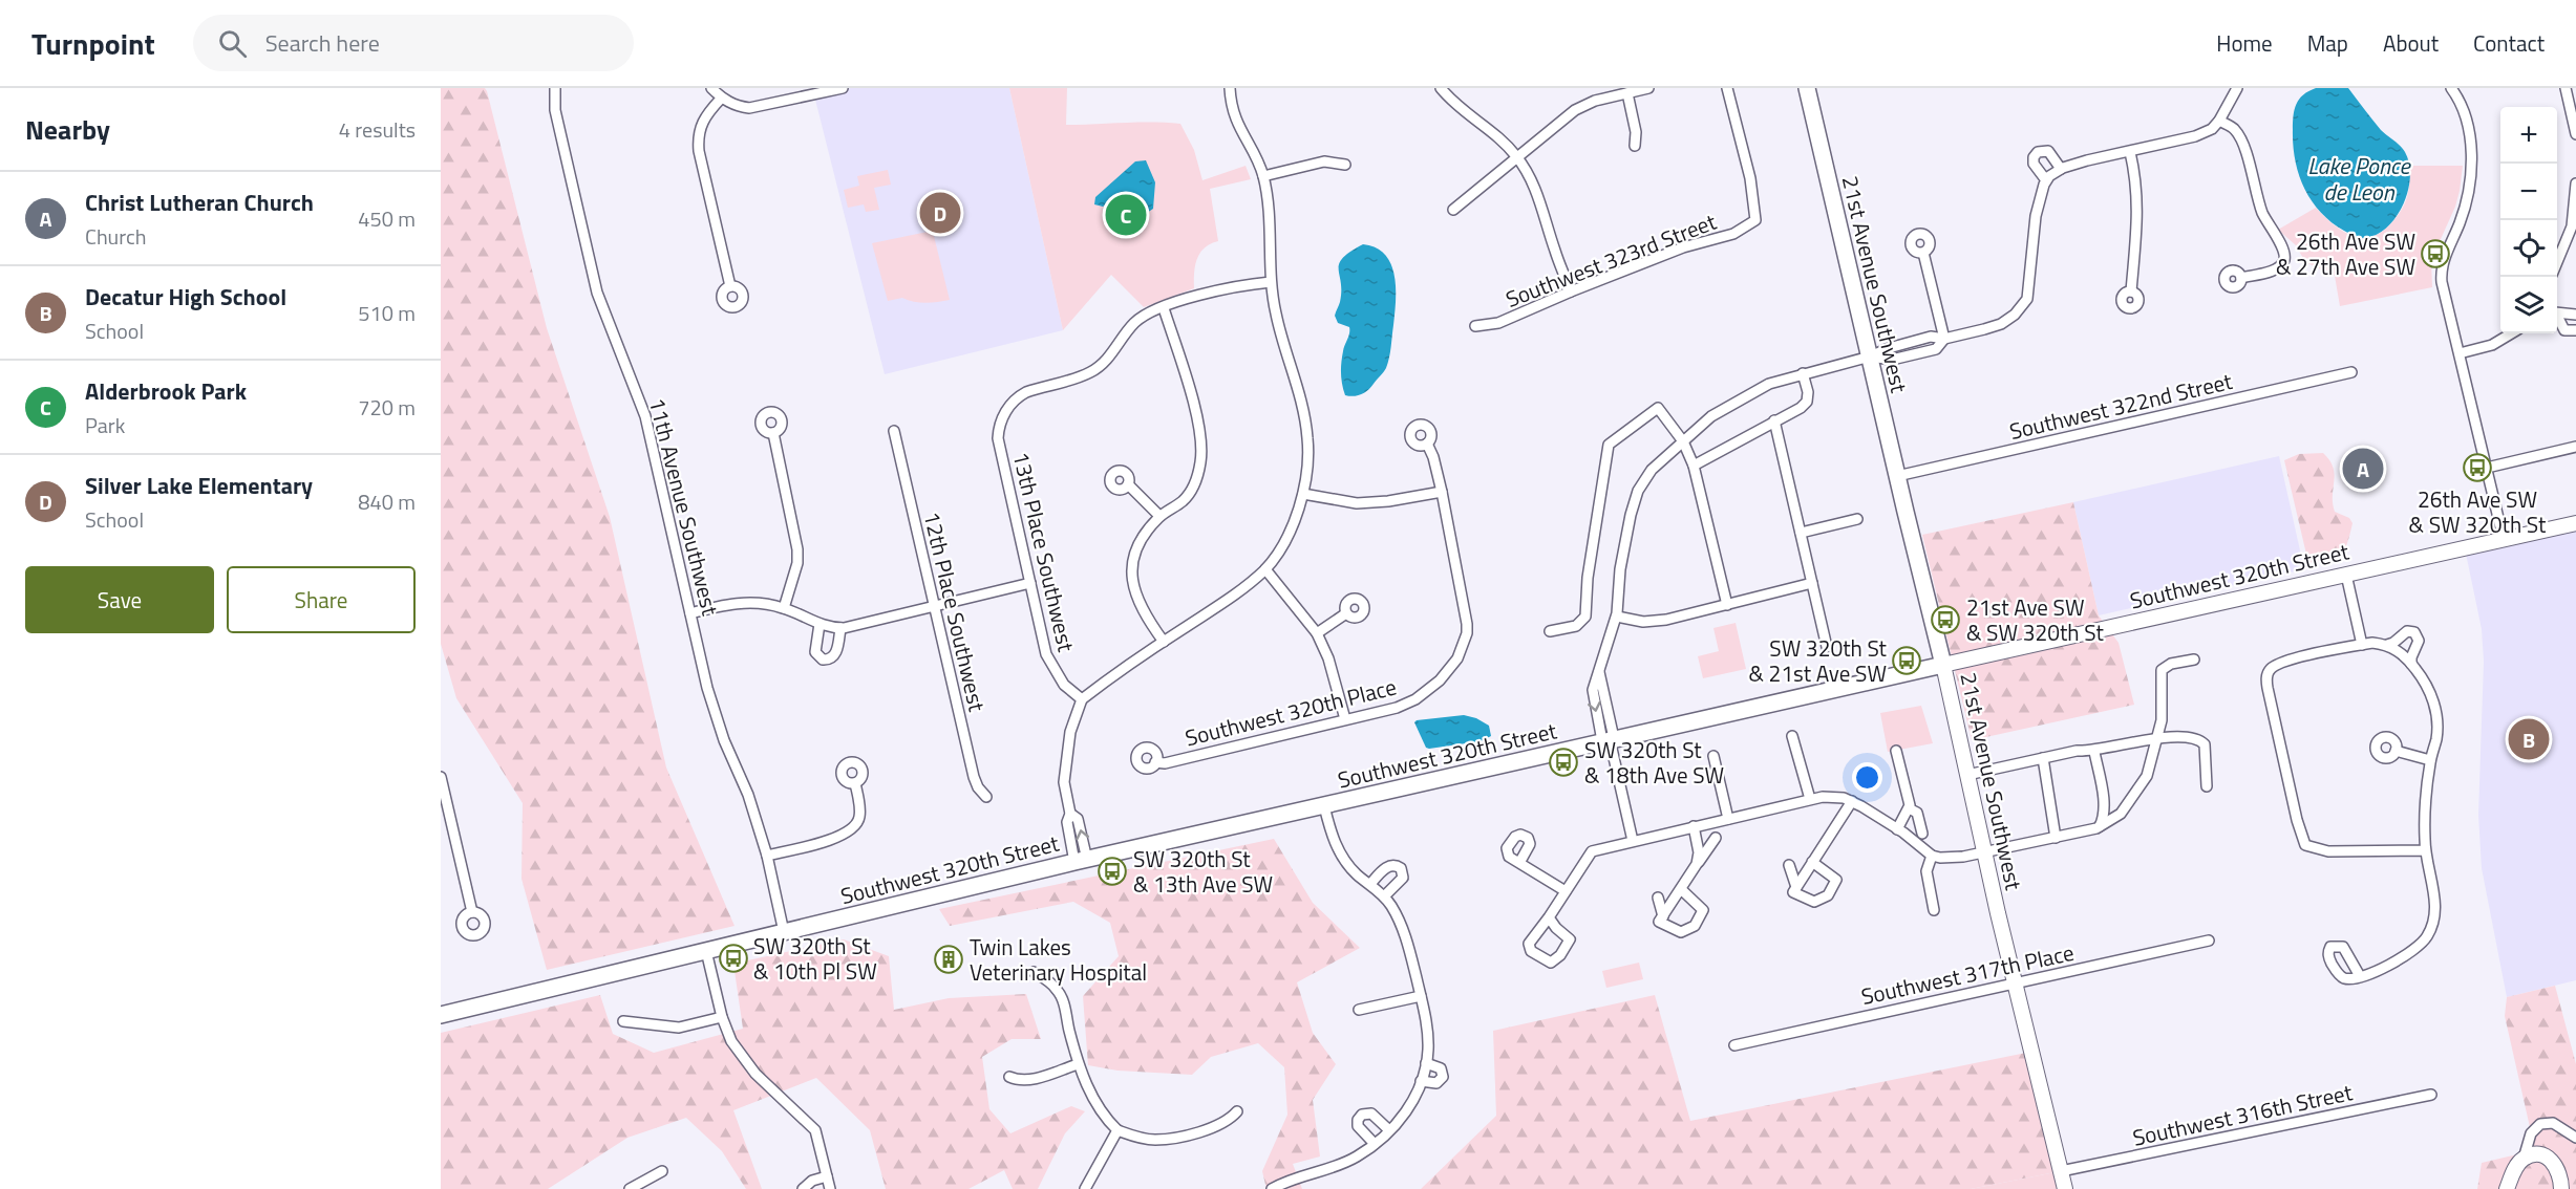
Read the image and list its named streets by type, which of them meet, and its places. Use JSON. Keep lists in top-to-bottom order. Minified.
{"streets":{"main road":["21st Avenue Southwest","Southwest 320th Street"],"street":["Southwest 323rd Street","Southwest 322nd Street","11th Avenue Southwest","13th Place Southwest","12th Place Southwest","Southwest 320th Place","Southwest 317th Place","Southwest 316th Street"]},"crossings":[["21st Avenue Southwest","Southwest 322nd Street"],["21st Avenue Southwest","Southwest 320th Street"],["21st Avenue Southwest","Southwest 317th Place"],["21st Avenue Southwest","Southwest 316th Street"],["11th Avenue Southwest","Southwest 320th Street"]],"water":["Lake Ponce de Leon"],"places":{"bus stop":["26th Ave SW & 27th Ave SW","26th Ave SW & SW 320th St","21st Ave SW & SW 320th St","SW 320th St & 21st Ave SW","SW 320th St & 18th Ave SW","SW 320th St & 13th Ave SW","SW 320th St & 10th Pl SW"],"building":["Twin Lakes Veterinary Hospital"]},"page":{"header":"Turnpoint","search":"Search here","nav":["Home","Map","About","Contact"],"heading":["Nearby","4 results"],"map_buttons":["+","−"],"list":[{"mark":"A","name":"Christ Lutheran Church","note":"Church","value":"450 m"},{"mark":"B","name":"Decatur High School","note":"School","value":"510 m"},{"mark":"C","name":"Alderbrook Park","note":"Park","value":"720 m"},{"mark":"D","name":"Silver Lake Elementary","note":"School","value":"840 m"}],"pins":["D","C","A","B"],"buttons":["Save","Share"]}}
